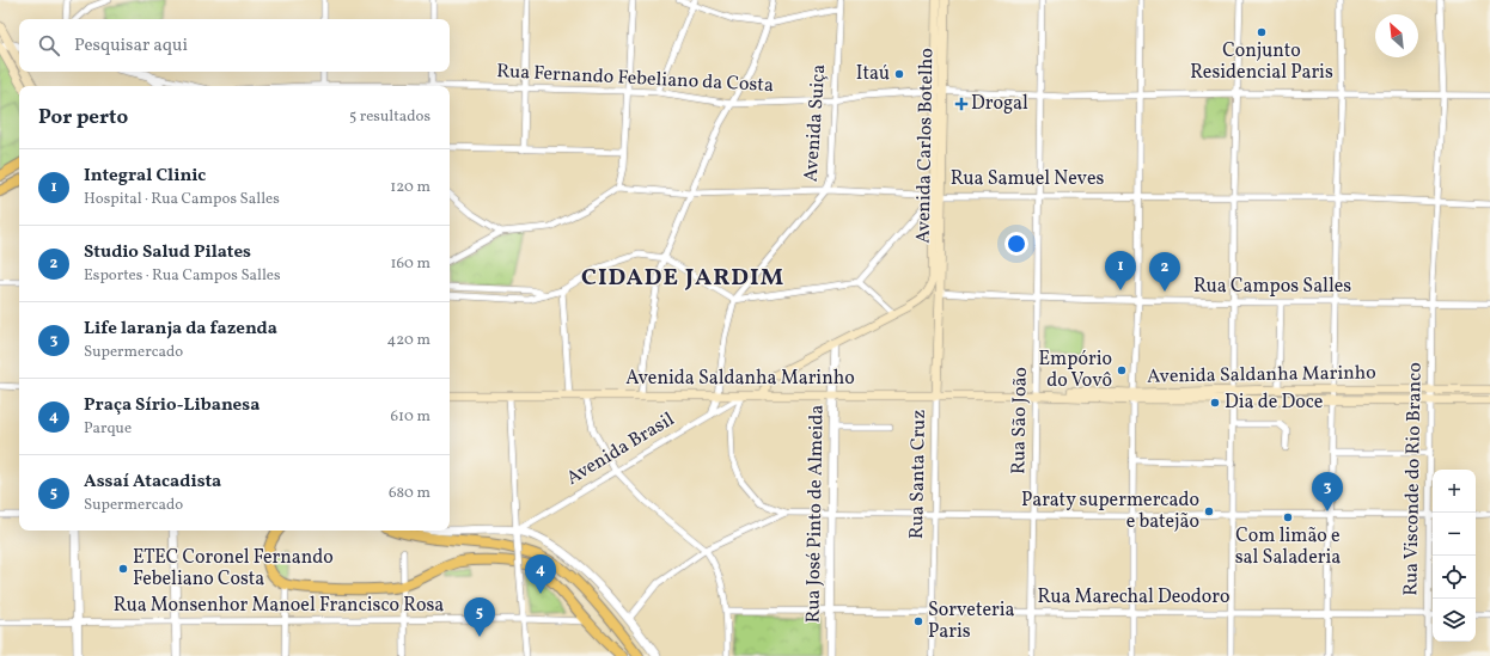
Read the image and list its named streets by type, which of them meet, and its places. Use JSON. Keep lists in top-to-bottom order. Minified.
{"streets":{"main road":["Avenida Carlos Botelho","Avenida Saldanha Marinho","Rua Santa Cruz"],"street":["Rua Fernando Febeliano da Costa","Avenida Suiça","Rua Samuel Neves","Rua Campos Salles","Rua São João","Avenida Brasil","Rua Visconde do Rio Branco","Rua José Pinto de Almeida","Rua Marechal Deodoro","Rua Monsenhor Manoel Francisco Rosa"]},"crossings":[["Rua Fernando Febeliano da Costa","Avenida Suiça"],["Rua Fernando Febeliano da Costa","Avenida Carlos Botelho"],["Rua Fernando Febeliano da Costa","Rua São João"],["Rua Fernando Febeliano da Costa","Rua Visconde do Rio Branco"],["Avenida Suiça","Rua Samuel Neves"],["Avenida Carlos Botelho","Rua Samuel Neves"],["Avenida Carlos Botelho","Rua Campos Salles"],["Avenida Carlos Botelho","Rua Santa Cruz"],["Rua Samuel Neves","Rua São João"],["Rua Samuel Neves","Rua Visconde do Rio Branco"],["Rua Campos Salles","Rua São João"],["Rua Campos Salles","Rua Santa Cruz"],["Rua Campos Salles","Rua Visconde do Rio Branco"],["Avenida Saldanha Marinho","Rua São João"],["Avenida Saldanha Marinho","Avenida Brasil"],["Avenida Saldanha Marinho","Rua Santa Cruz"],["Avenida Saldanha Marinho","Rua Visconde do Rio Branco"],["Avenida Saldanha Marinho","Rua José Pinto de Almeida"],["Rua São João","Rua Marechal Deodoro"],["Rua Santa Cruz","Rua Marechal Deodoro"],["Rua Visconde do Rio Branco","Rua Marechal Deodoro"],["Rua José Pinto de Almeida","Rua Marechal Deodoro"]],"districts":["CIDADE JARDIM"],"places":{"other":["Conjunto Residencial Paris","Itaú","Empório do Vovô","Dia de Doce","Paraty supermercado e batejão","Com limão e sal Saladeria","ETEC Coronel Fernando Febeliano Costa","Sorveteria Paris"],"health":["Drogal"]},"north":"top left","page":{"search":"Pesquisar aqui","heading":["Por perto","5 resultados"],"list":[{"mark":"1","name":"Integral Clinic","note":"Hospital · Rua Campos Salles","value":"120 m"},{"mark":"2","name":"Studio Salud Pilates","note":"Esportes · Rua Campos Salles","value":"160 m"},{"mark":"3","name":"Life laranja da fazenda","note":"Supermercado","value":"420 m"},{"mark":"4","name":"Praça Sírio-Libanesa","note":"Parque","value":"610 m"},{"mark":"5","name":"Assaí Atacadista","note":"Supermercado","value":"680 m"}],"pins":["1","2","3","4","5"],"map_buttons":["+","−"]}}
